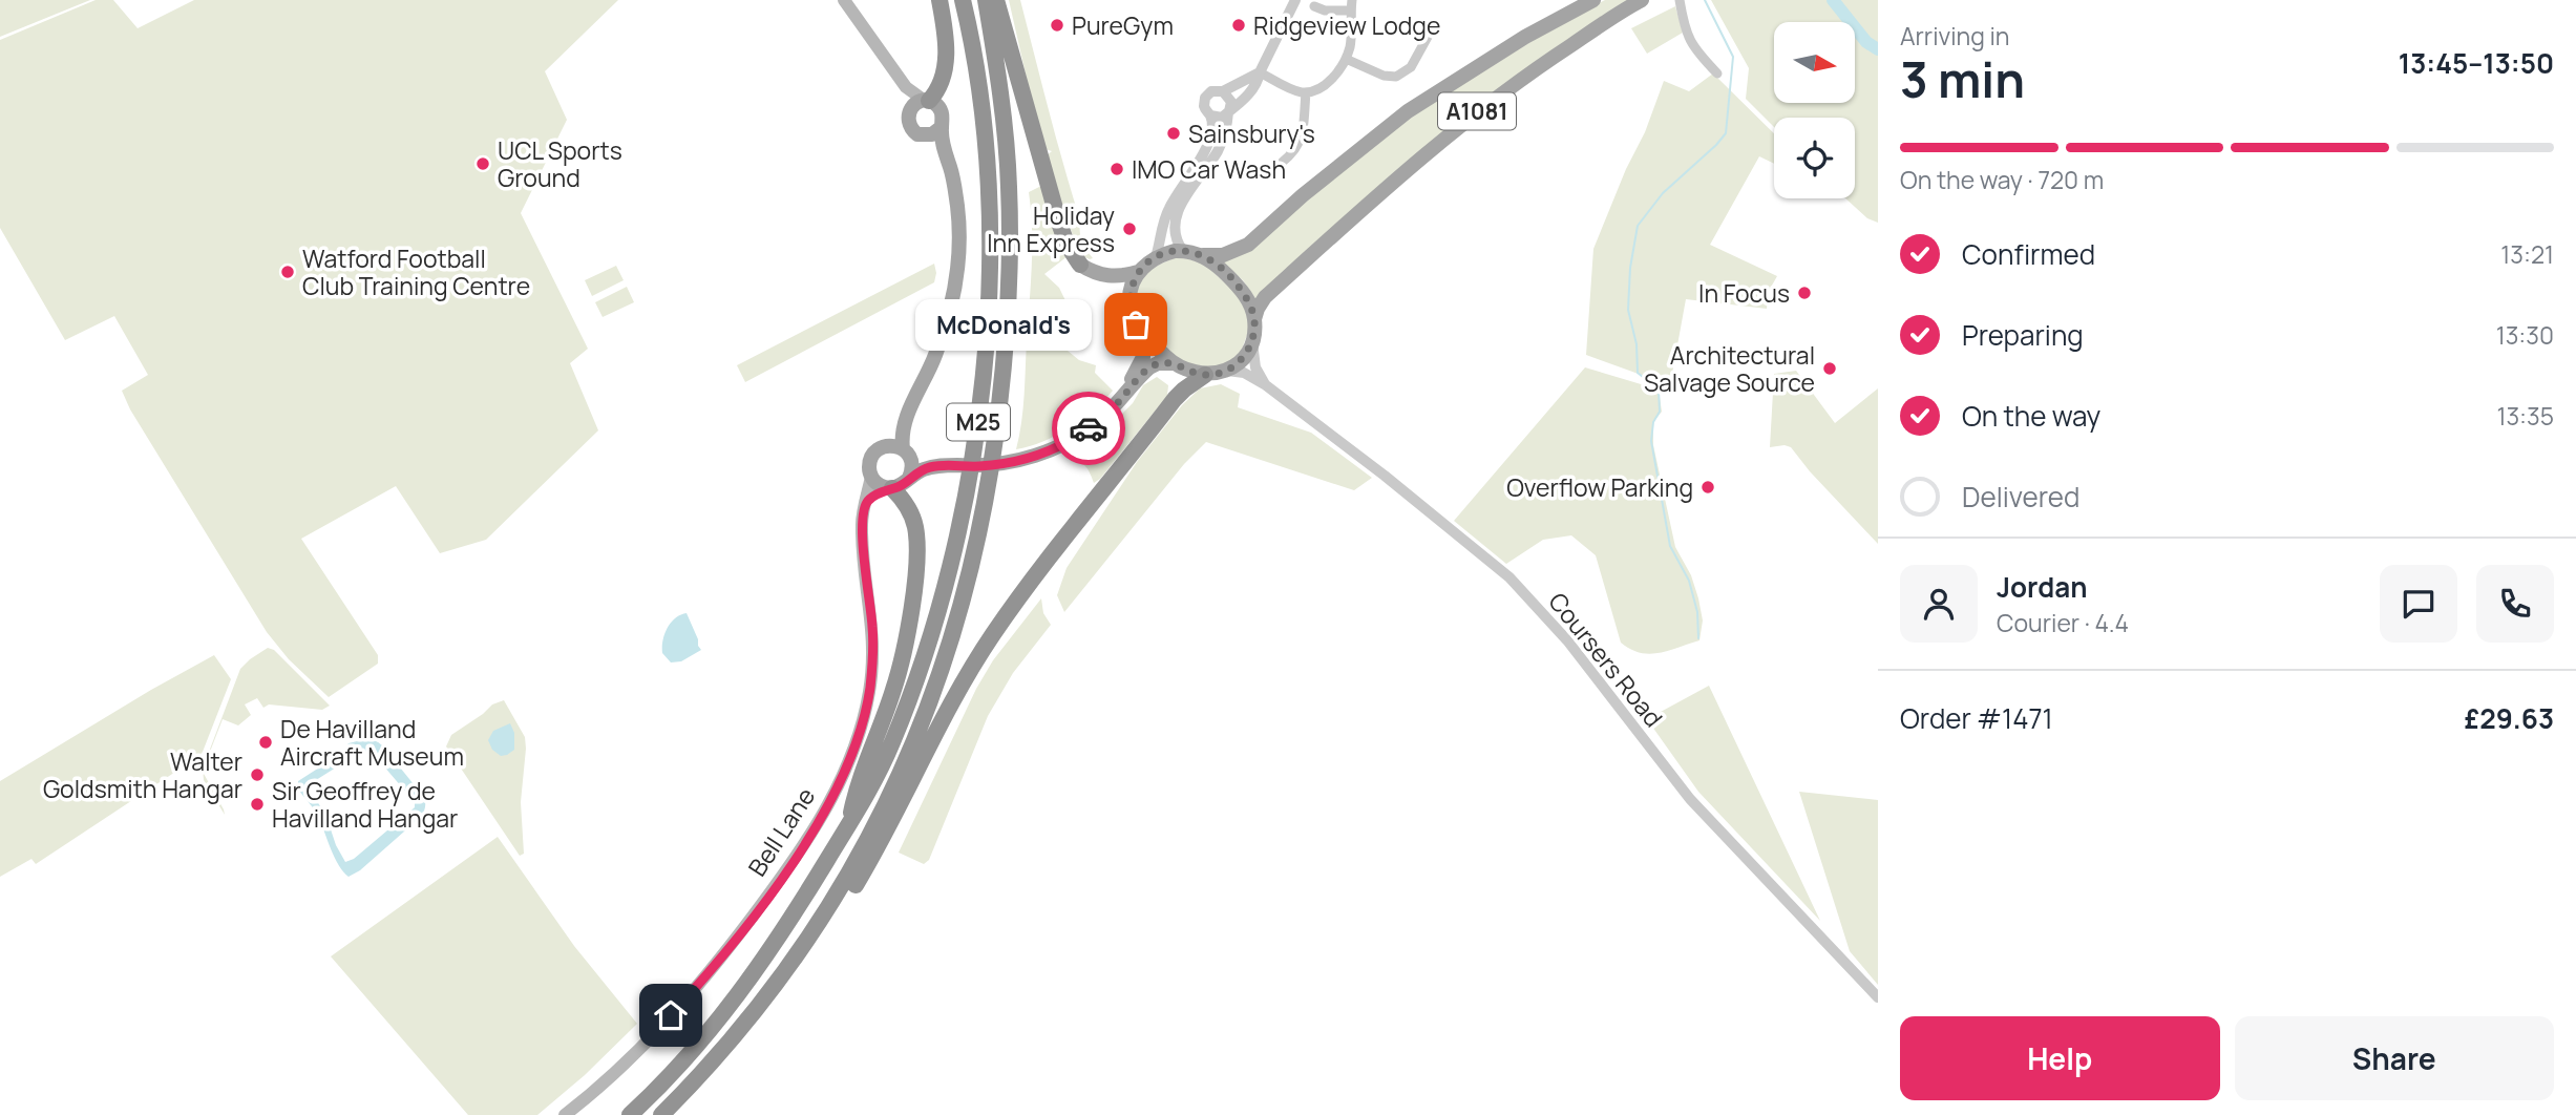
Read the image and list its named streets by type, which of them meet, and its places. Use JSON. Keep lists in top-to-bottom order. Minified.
{"streets":{"highway":["M25"],"main road":["A1081","Bell Lane"],"street":["Coursers Road"]},"crossings":[["A1081","M25"],["A1081","Coursers Road"],["M25","Coursers Road"],["M25","Bell Lane"]],"places":["PureGym","Ridgeview Lodge","Sainsbury's","UCL Sports Ground","IMO Car Wash","Holiday Inn Express","Watford Football Club Training Centre","In Focus","McDonald's","Architectural Salvage Source","Overflow Parking","De Havilland Aircraft Museum","Walter Goldsmith Hangar","Sir Geoffrey de Havilland Hangar"],"north":"right","page":{"heading":["3 min","Arriving in","13:45–13:50"],"panel":["Jordan","Courier · 4.4","Order #1471","£29.63"],"bar":"On the way · 720 m","list":[["Confirmed","13:21"],["Preparing","13:30"],["On the way","13:35"],"Delivered"],"bubble":"McDonald's","buttons":["Help","Share"]}}
